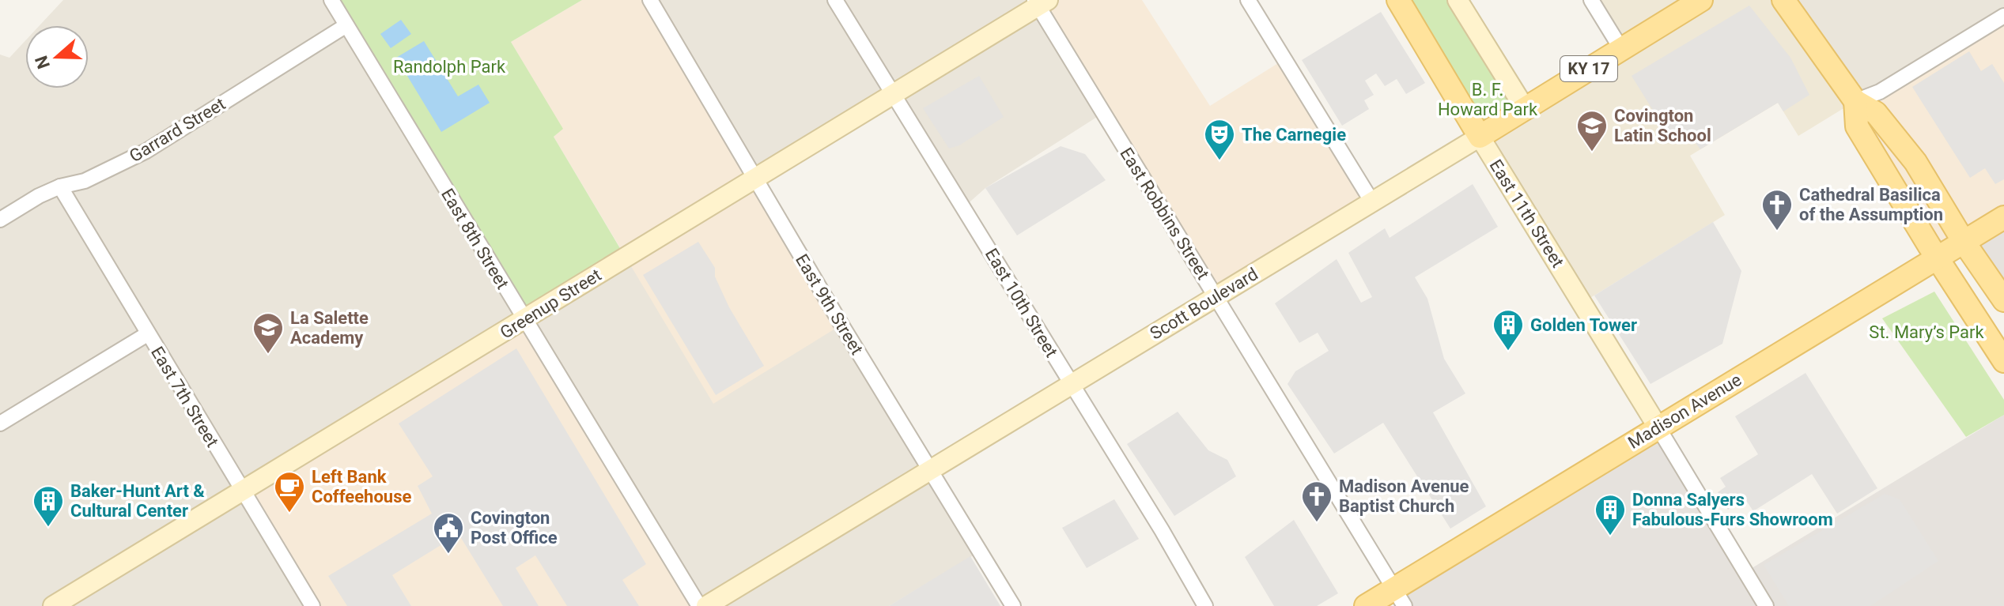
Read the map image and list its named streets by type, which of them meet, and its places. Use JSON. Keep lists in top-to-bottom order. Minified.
{"streets":{"main road":["KY 17","East 11th Street","Greenup Street","Scott Boulevard","Madison Avenue"],"street":["Garrard Street","East Robbins Street","East 8th Street","East 10th Street","East 9th Street","East 7th Street"]},"crossings":[["Garrard Street","East 8th Street"],["Garrard Street","East 7th Street"],["East Robbins Street","Greenup Street"],["East Robbins Street","Scott Boulevard"],["East Robbins Street","Madison Avenue"],["East 11th Street","Scott Boulevard"],["East 11th Street","Madison Avenue"],["East 8th Street","Greenup Street"],["East 10th Street","Greenup Street"],["East 10th Street","Scott Boulevard"],["Greenup Street","East 9th Street"],["Greenup Street","East 7th Street"],["Scott Boulevard","East 9th Street"]],"parks":["Randolph Park","B. F. Howard Park","St. Mary’s Park"],"places":{"school or university":["Covington Latin School","La Salette Academy"],"theatre":["The Carnegie"],"church":["Cathedral Basilica of the Assumption","Madison Avenue Baptist Church"],"building":["Golden Tower","Baker-Hunt Art & Cultural Center","Donna Salyers Fabulous-Furs Showroom"],"cafe":["Left Bank Coffeehouse"],"public building":["Covington Post Office"]},"north":"left"}
